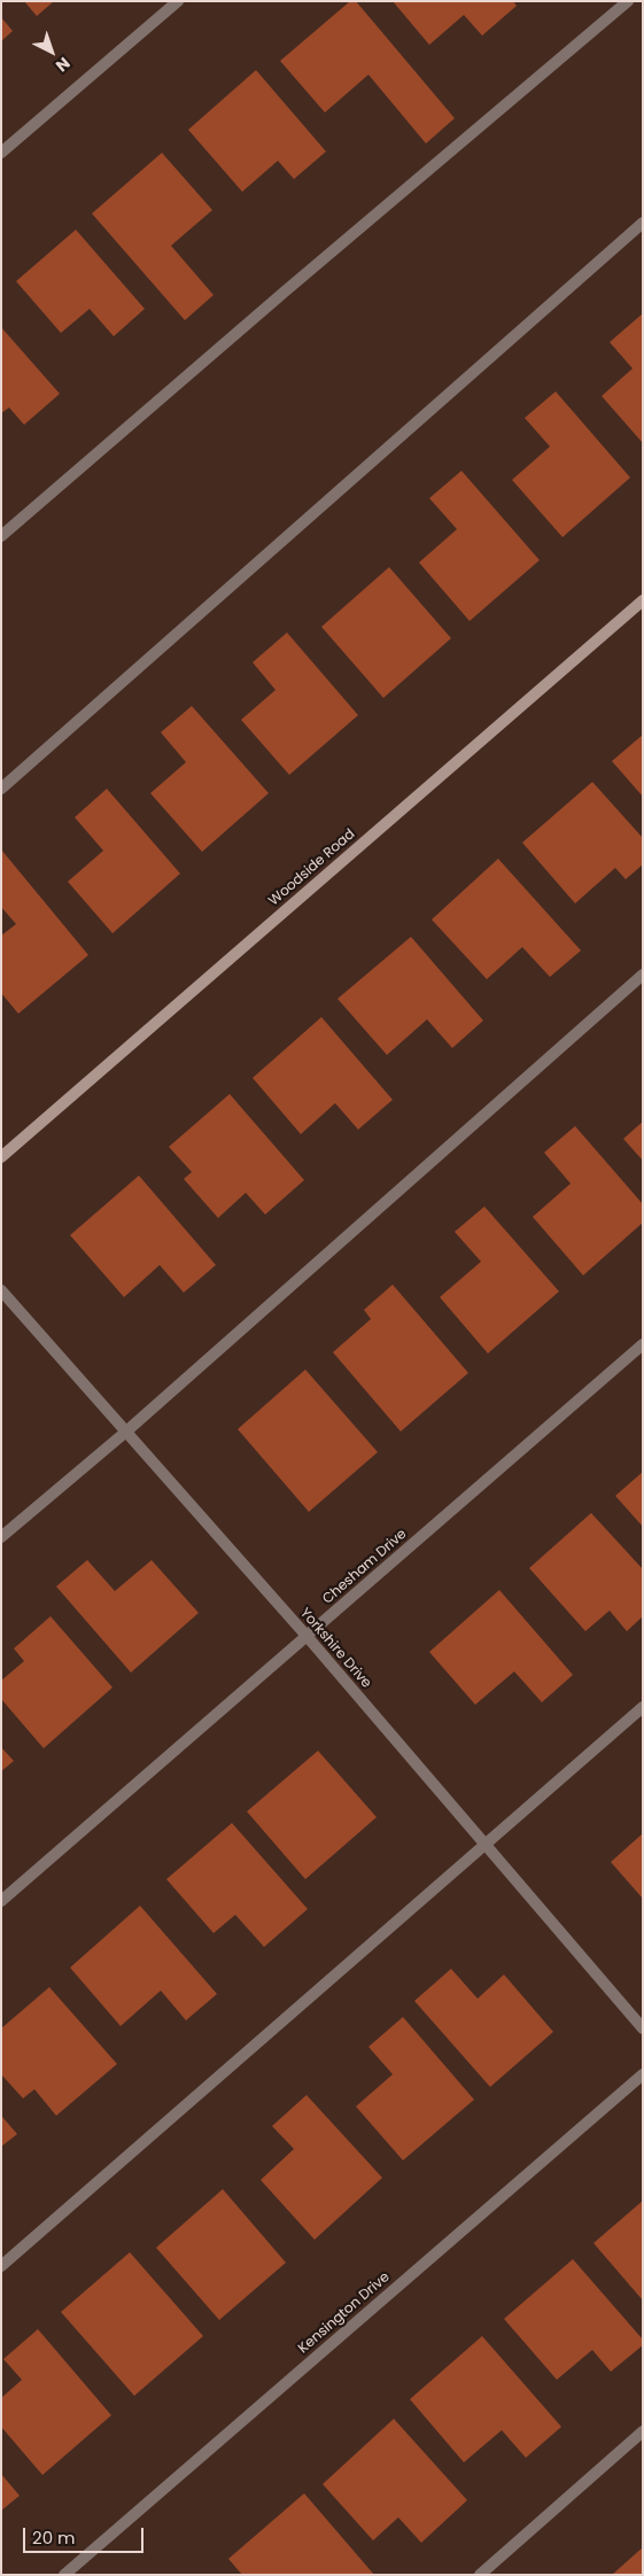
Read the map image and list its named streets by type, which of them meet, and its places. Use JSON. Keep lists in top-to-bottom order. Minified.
{"streets":{"street":["Woodside Road","Chesham Drive","Yorkshire Drive","Kensington Drive"]},"crossings":[["Chesham Drive","Yorkshire Drive"]],"scale_bar":"20 m","north":"bottom right"}
